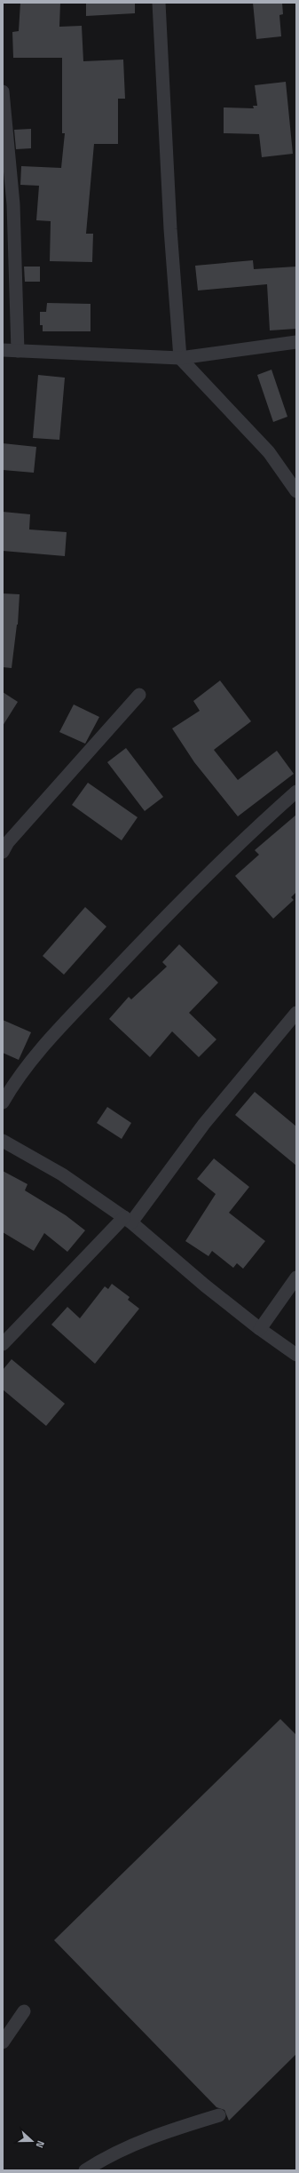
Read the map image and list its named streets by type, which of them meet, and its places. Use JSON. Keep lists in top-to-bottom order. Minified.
{"north":"right"}
